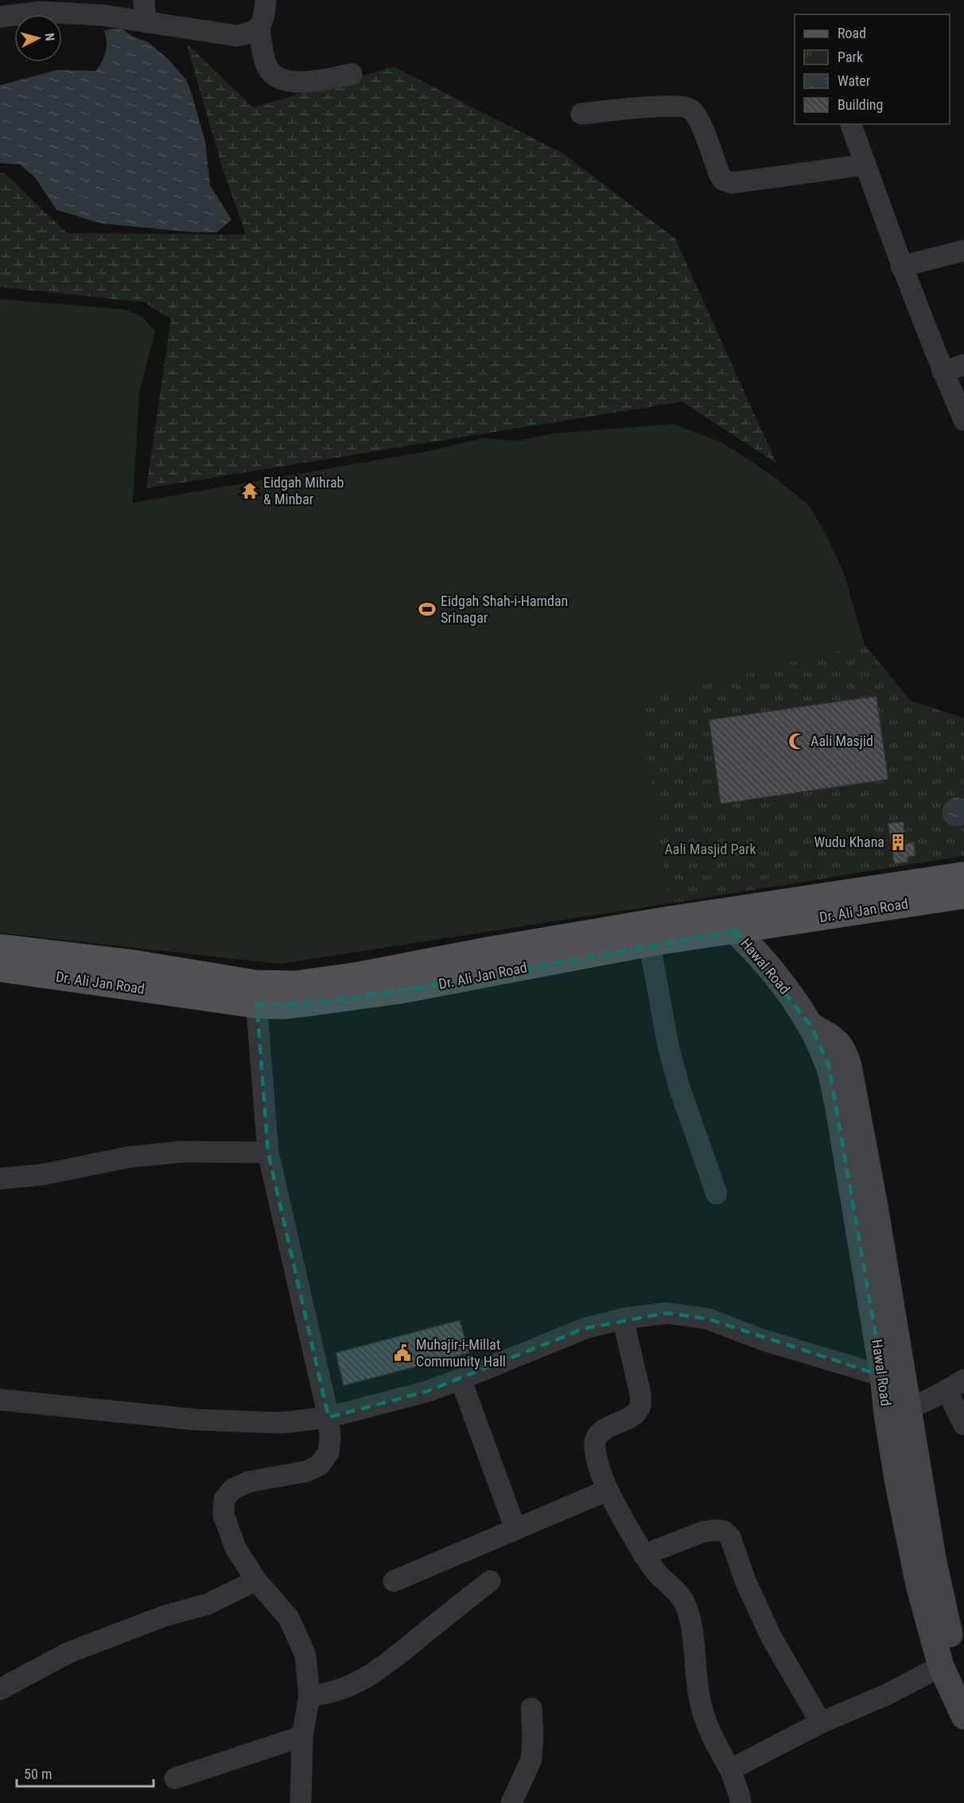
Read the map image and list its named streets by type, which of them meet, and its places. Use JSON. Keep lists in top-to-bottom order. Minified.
{"streets":{"main road":["Dr. Ali Jan Road","Hawal Road"]},"crossings":[["Dr. Ali Jan Road","Hawal Road"]],"parks":["Aali Masjid Park"],"places":{"temple":["Eidgah Mihrab & Minbar"],"sports":["Eidgah Shah-i-Hamdan Srinagar"],"mosque":["Aali Masjid"],"building":["Wudu Khana"],"public building":["Muhajir-i-Millat Community Hall"]},"legend":["Road","Park","Water","Building"],"scale_bar":"50 m","north":"right"}
